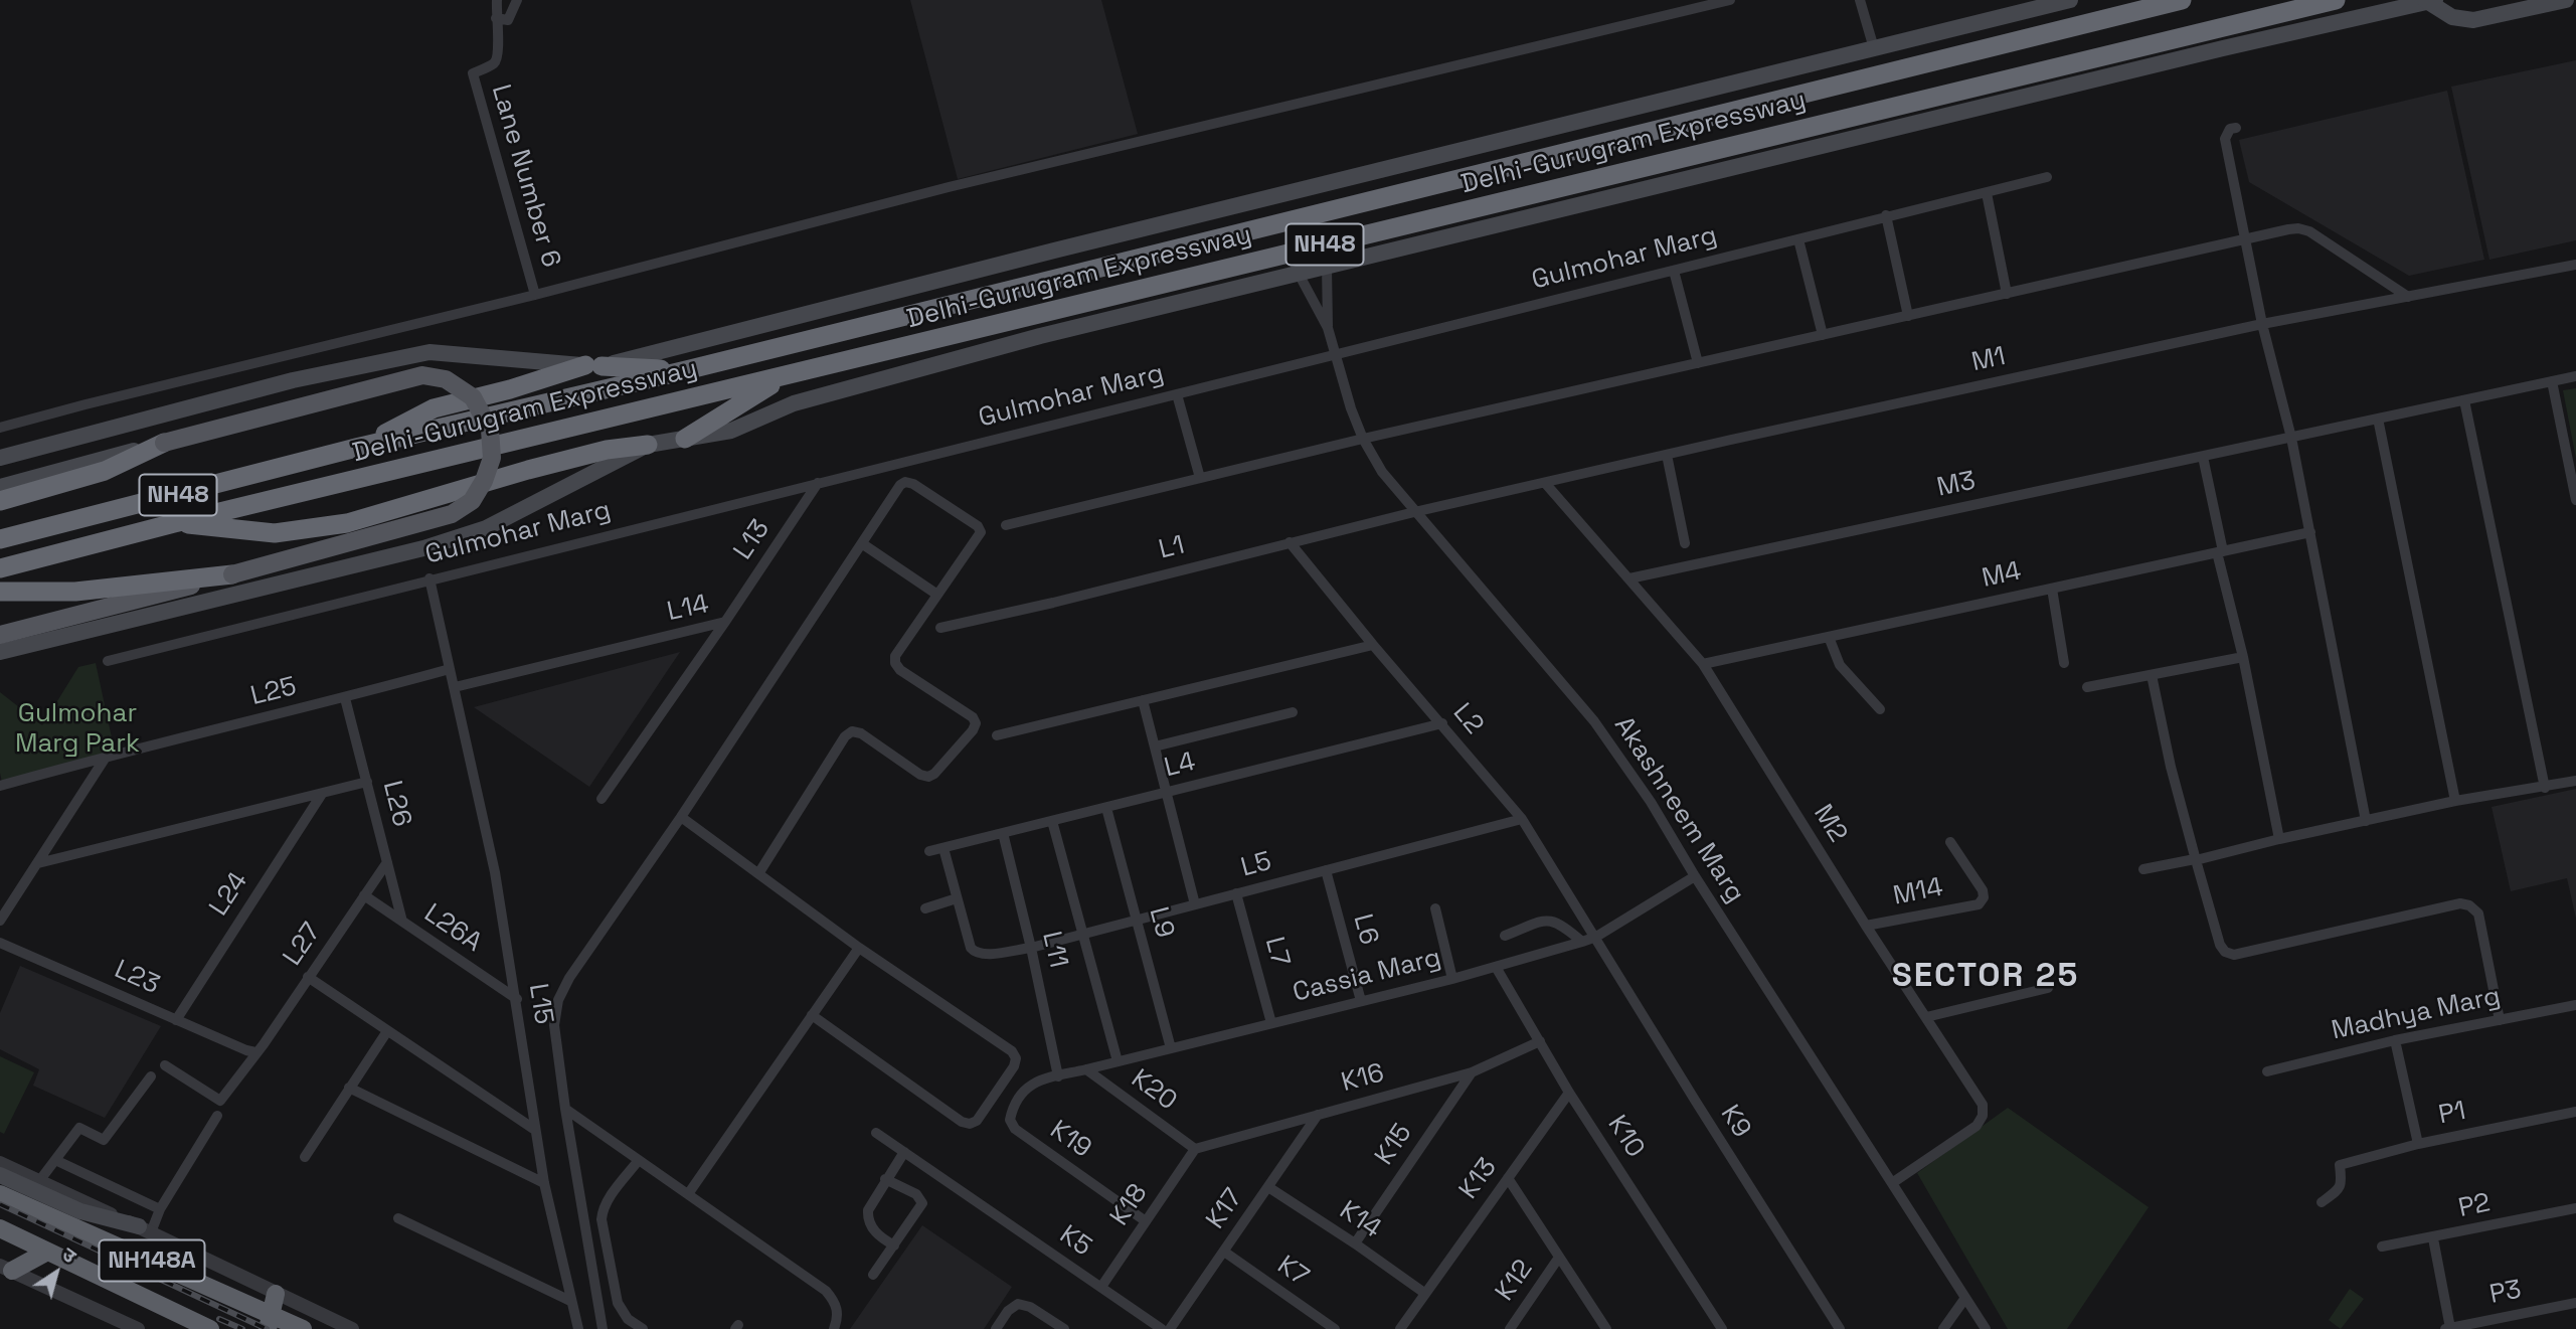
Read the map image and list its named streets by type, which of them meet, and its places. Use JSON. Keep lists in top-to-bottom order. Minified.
{"streets":{"highway":["Delhi-Gurugram Expressway","NH48","NH148A"],"street":["Lane Number 6","Gulmohar Marg","M1","M3","L13","L1","M4","L14","L25","L2","L4","L26","Akashneem Marg","M2","L5","M14","L24","L9","L26A","L6","L27","L11","L7","Cassia Marg","L23","L15","Madhya Marg","K16","K20","P1","K9","K10","K19","K15","K13","K18","P2","K17","K14","K5","K7","K12","P3"]},"crossings":[["Gulmohar Marg","L13"],["Gulmohar Marg","Akashneem Marg"],["Gulmohar Marg","L15"],["M1","L1"],["M1","Akashneem Marg"],["M1","M2"],["M3","M2"],["L13","L14"],["L1","L2"],["L1","Akashneem Marg"],["M4","M2"],["L14","L15"],["L25","L26"],["L25","L15"],["L2","L4"],["L2","L5"],["L2","Cassia Marg"],["L2","K9"],["L4","L5"],["L4","L9"],["L4","L11"],["L26","L26A"],["L26","L27"],["Akashneem Marg","M2"],["Akashneem Marg","Cassia Marg"],["M2","M14"],["L5","L9"],["L5","L6"],["L5","L11"],["L5","L7"],["L24","L23"],["L9","Cassia Marg"],["L26A","L27"],["L26A","L15"],["L6","Cassia Marg"],["L27","L23"],["L11","Cassia Marg"],["L7","Cassia Marg"],["Cassia Marg","K20"],["Cassia Marg","K9"],["Cassia Marg","K10"],["Cassia Marg","K19"],["K16","K20"],["K16","K10"],["K16","K15"],["K16","K18"],["K16","K17"],["K20","K18"],["K10","K13"],["K19","K18"],["K15","K14"],["K13","K14"],["K18","K5"],["K17","K14"],["K17","K7"]],"districts":["SECTOR 25"],"parks":["Gulmohar Marg Park"],"north":"top right"}
